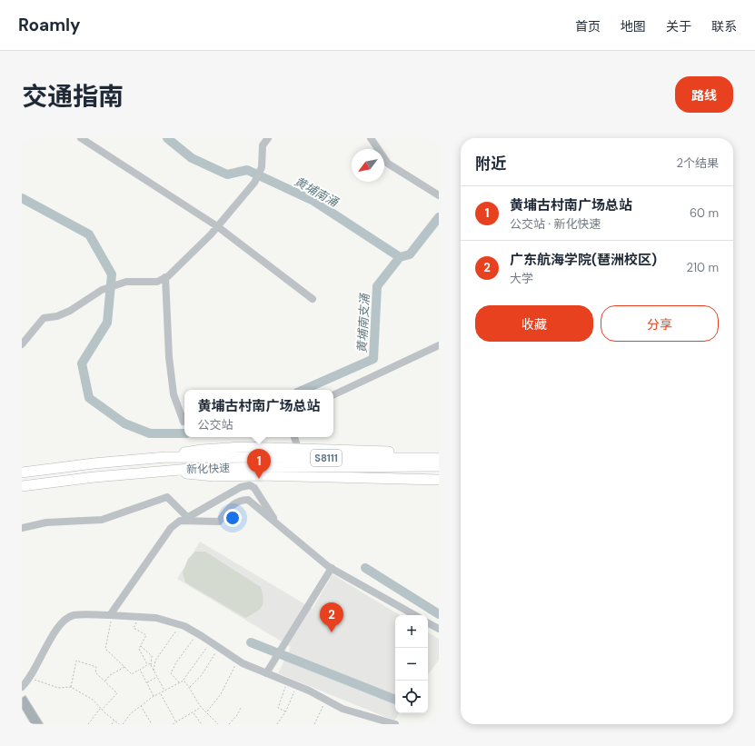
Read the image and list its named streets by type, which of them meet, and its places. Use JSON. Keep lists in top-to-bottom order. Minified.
{"streets":{"highway":["S8111","新化快速"]},"water":["黄埔南涌","黄埔南支涌"],"north":"bottom left","page":{"header":"Roamly","nav":["首页","地图","关于","联系"],"title":"交通指南","buttons":["路线",["收藏","分享"]],"heading":["附近","2个结果"],"list":[{"mark":"1","name":"黄埔古村南广场总站","note":"公交站 · 新化快速","value":"60 m"},{"mark":"2","name":"广东航海学院(琶洲校区)","note":"大学","value":"210 m"}],"popup":["黄埔古村南广场总站","公交站"],"pins":["1","2"],"map_buttons":["+","−"]}}
